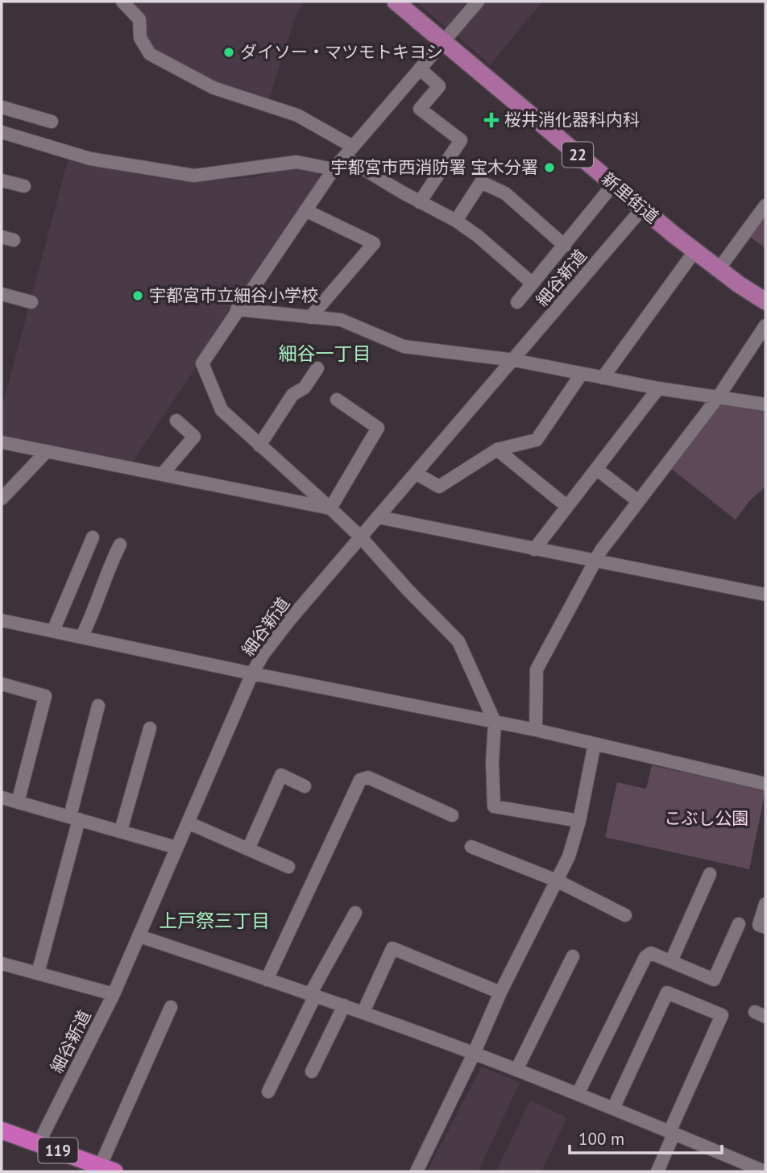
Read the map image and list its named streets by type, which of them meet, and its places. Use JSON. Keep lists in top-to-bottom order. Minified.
{"streets":{"highway":["119"],"main road":["22","新里街道"],"street":["細谷新道"]},"crossings":[["新里街道","細谷新道"],["細谷新道","119"]],"districts":["細谷一丁目","上戸祭三丁目"],"parks":["こぶし公園"],"places":{"other":["ダイソー・マツモトキヨシ","宇都宮市西消防署 宝木分署","宇都宮市立細谷小学校"],"health":["桜井消化器科内科"]},"scale_bar":"100 m"}
